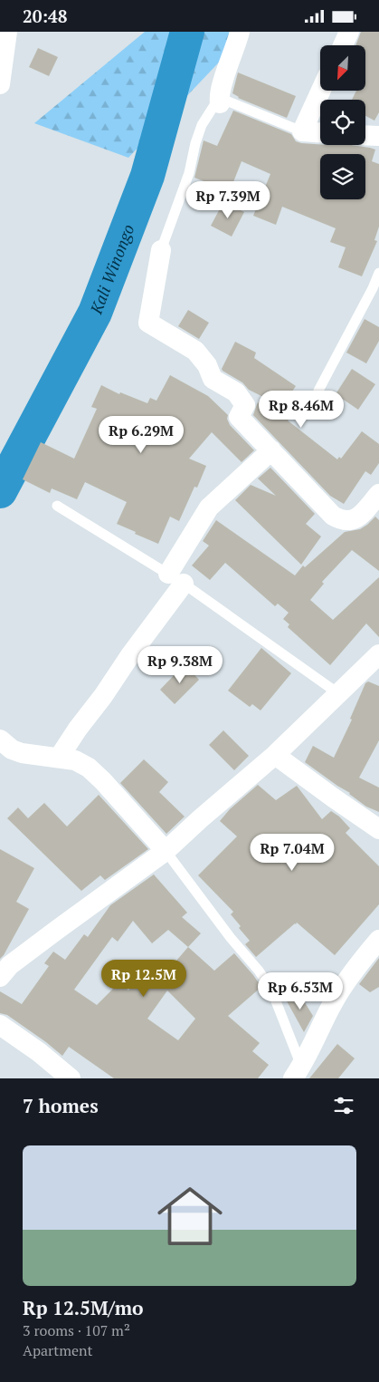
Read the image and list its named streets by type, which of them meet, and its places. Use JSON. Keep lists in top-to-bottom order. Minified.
{"water":["Kali Winongo"],"north":"bottom left","page":{"status":"20:48","price":["Rp 7.39M","Rp 8.46M","Rp 6.29M","Rp 9.38M","Rp 7.04M","Rp 12.5M","Rp 6.53M"],"heading":"7 homes","list":[{"name":"Rp 12.5M/mo","note":"3 rooms · 107 m² · Apartment"}]}}
